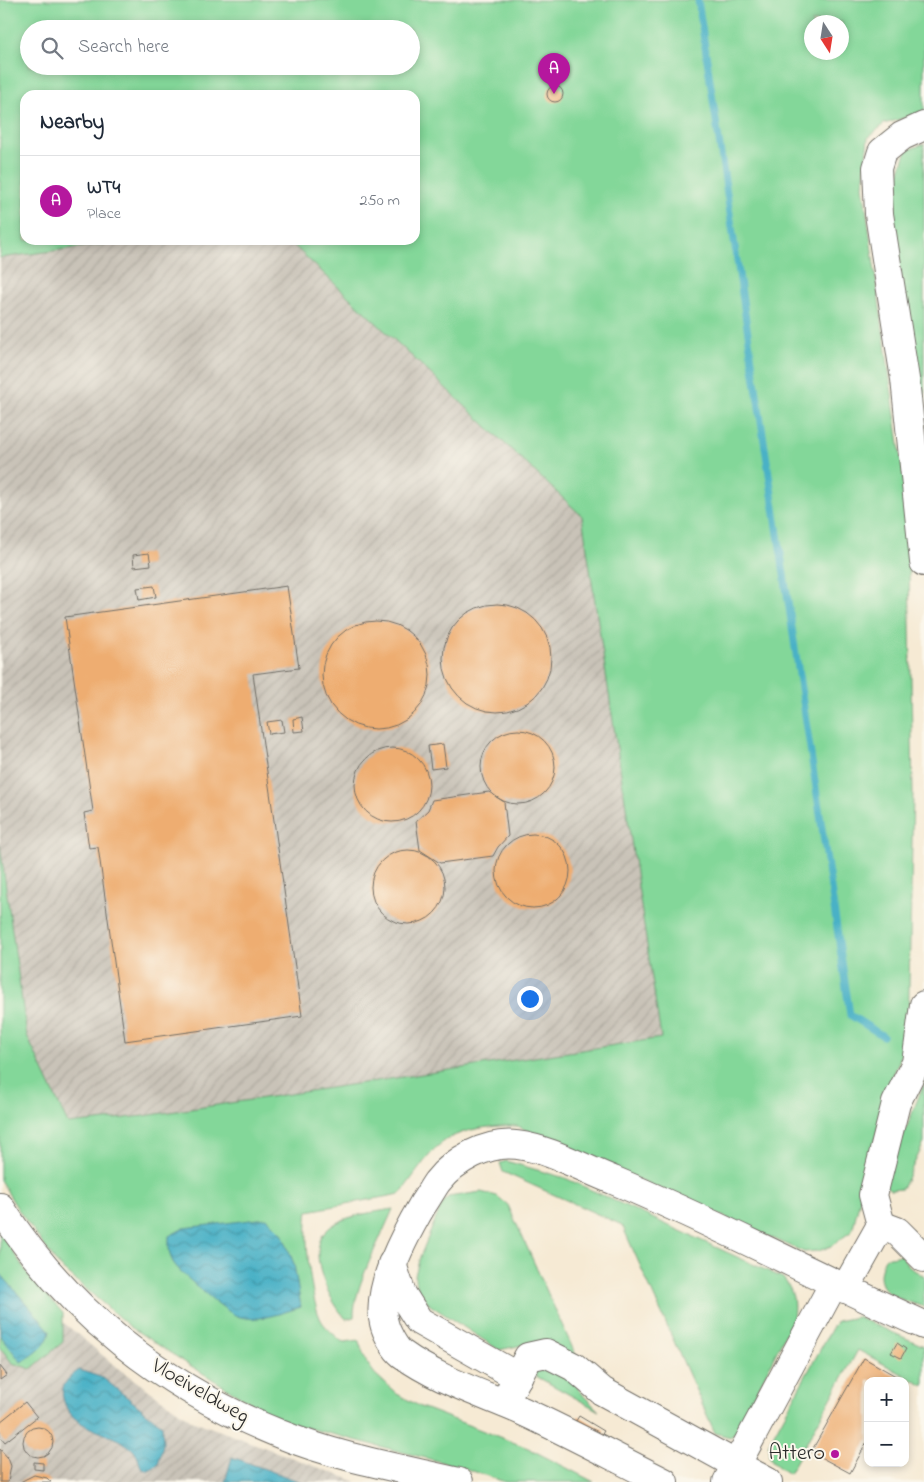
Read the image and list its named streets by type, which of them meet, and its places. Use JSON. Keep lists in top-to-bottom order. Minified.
{"streets":{"street":["Vloeiveldweg"]},"places":["Attero"],"north":"bottom","page":{"search":"Search here","pins":"A","heading":"Nearby","list":[{"mark":"A","name":"WT4","note":"Place","value":"250 m"}],"map_buttons":["+","−"]}}
